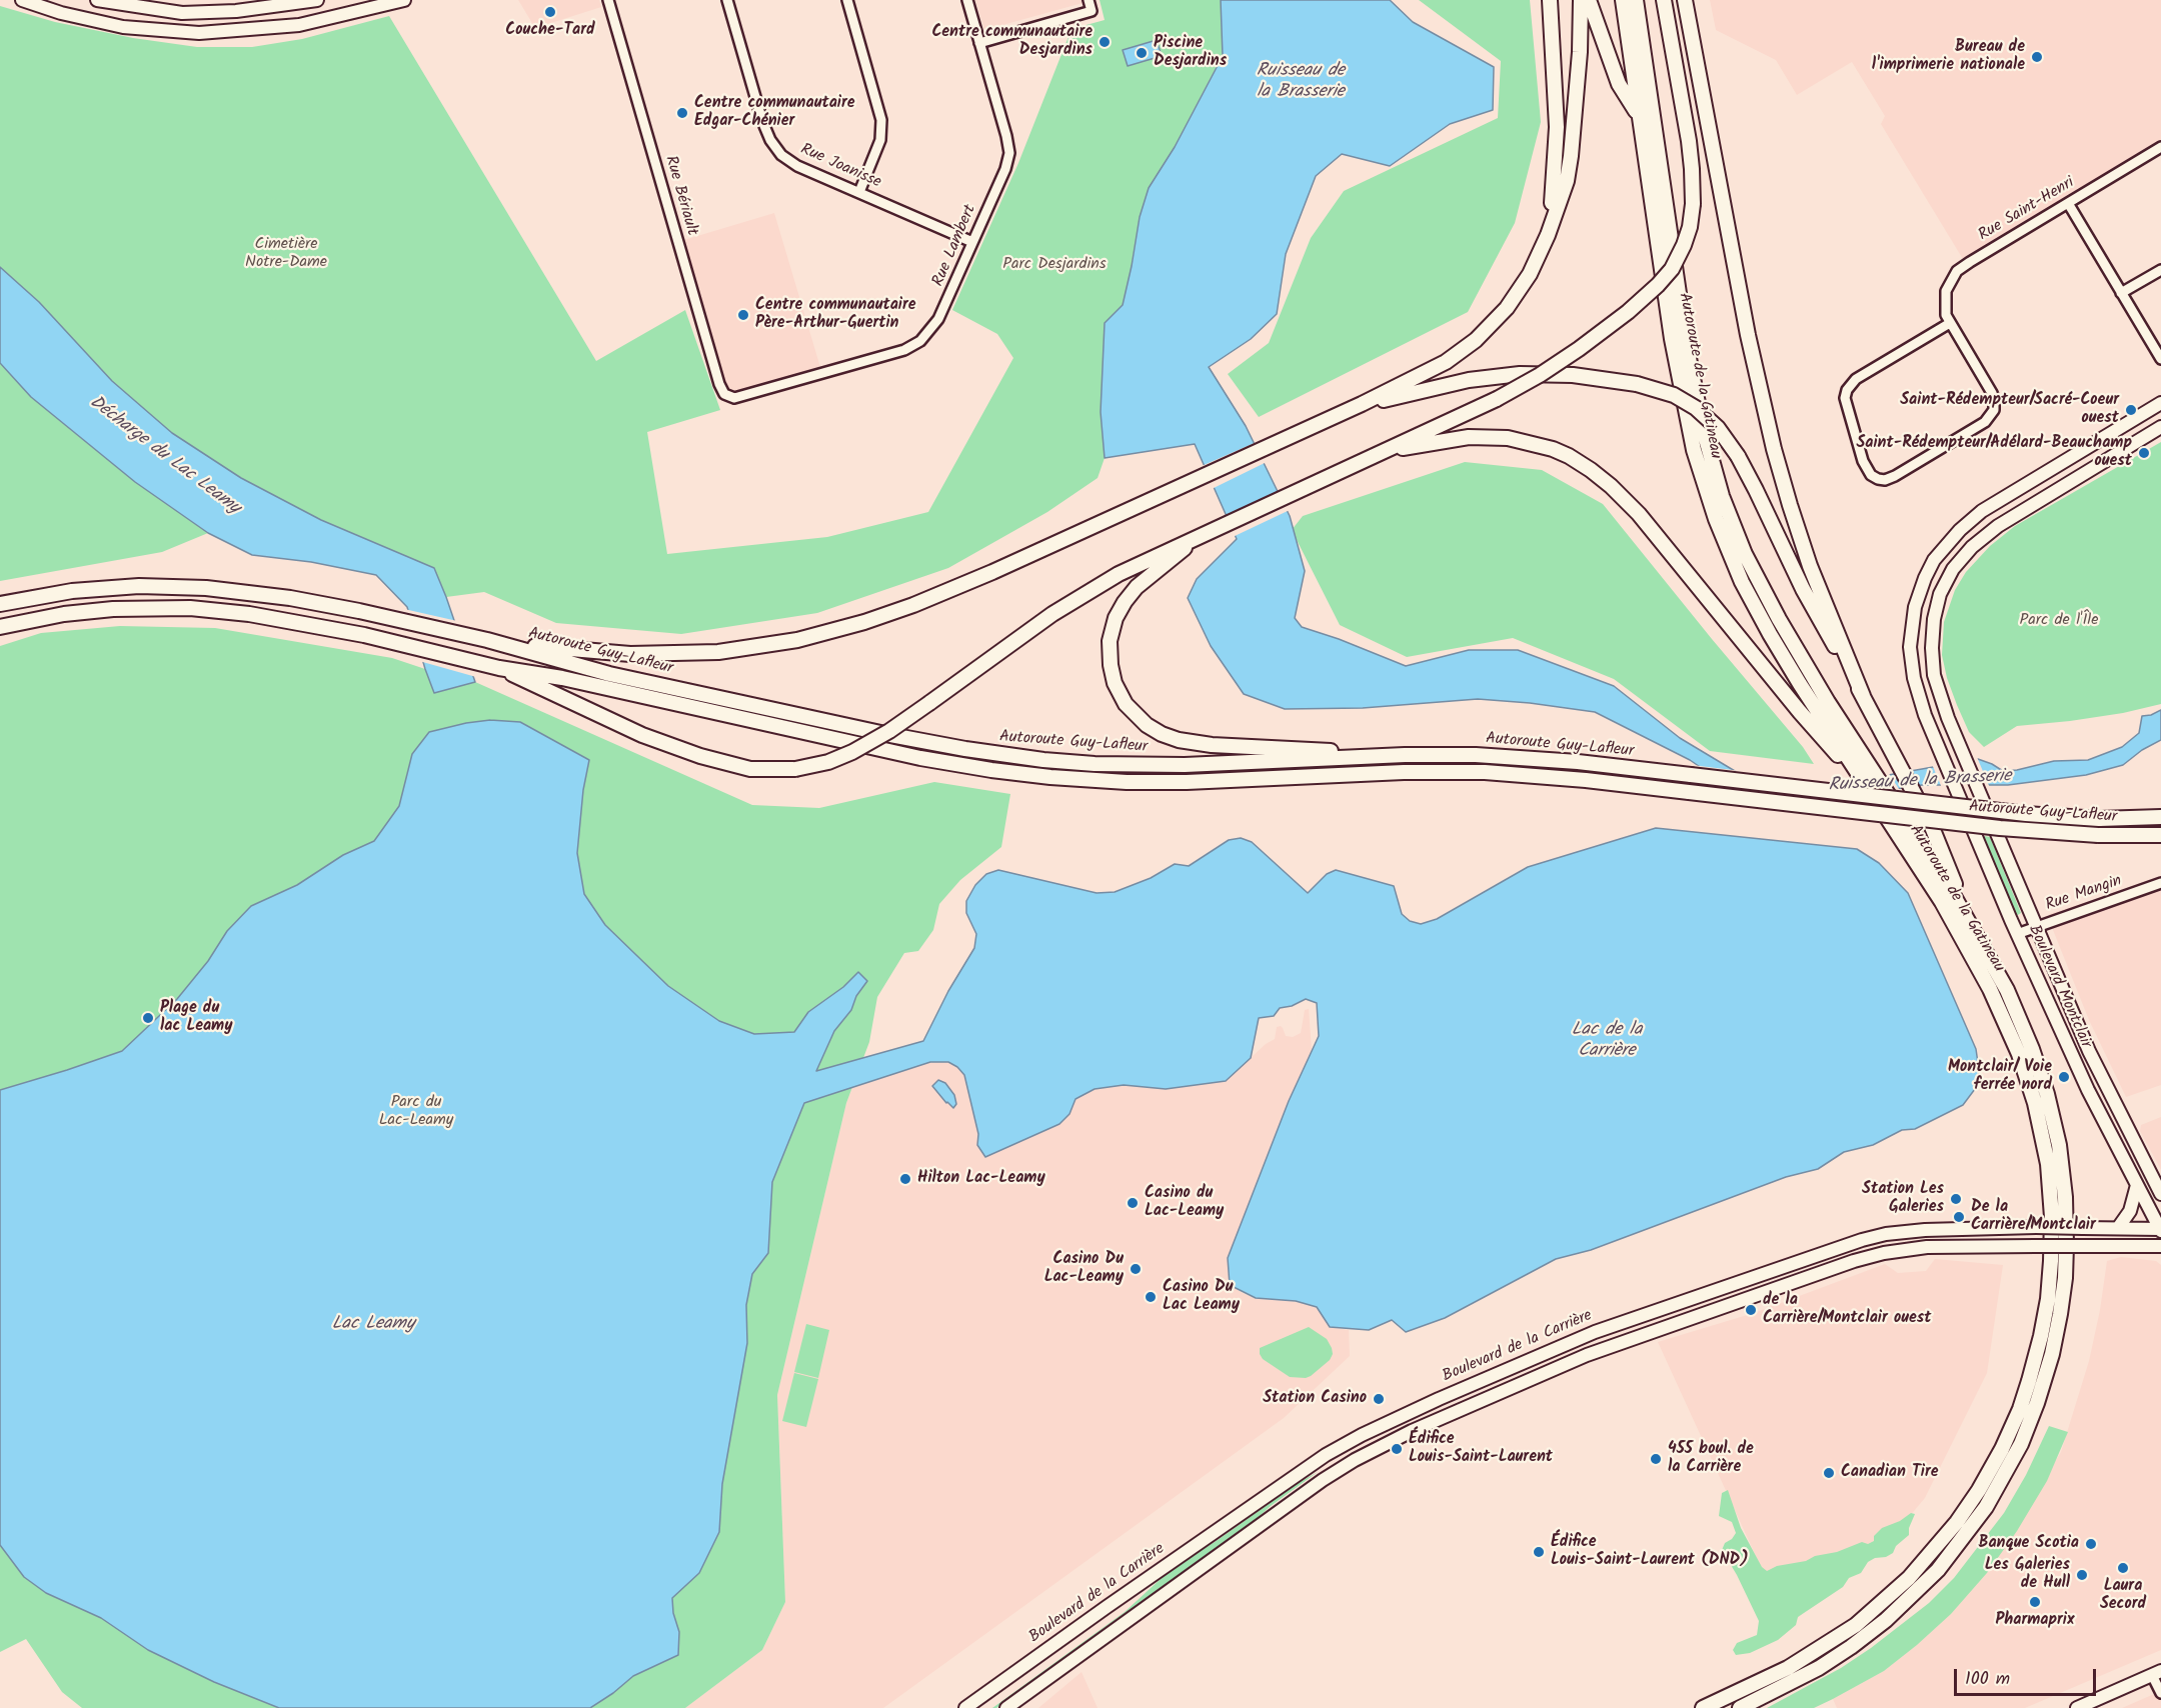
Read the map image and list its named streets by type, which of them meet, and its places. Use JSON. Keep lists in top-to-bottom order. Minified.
{"streets":{"highway":["Autoroute de la Gatineau","Autoroute Guy-Lafleur"],"main road":["Boulevard Montclair","Boulevard de la Carrière"],"street":["Rue Joanisse","Rue Bériault","Rue Saint-Henri","Rue Lambert","Rue Mangin"]},"crossings":[["Rue Joanisse","Rue Lambert"],["Rue Bériault","Rue Lambert"],["Rue Mangin","Boulevard Montclair"],["Boulevard Montclair","Boulevard de la Carrière"]],"water":["Ruisseau de la Brasserie","Décharge du Lac Leamy","Lac de la Carrière","Lac Leamy"],"parks":["Cimetière Notre-Dame","Parc Desjardins","Parc de l'Île","Parc du Lac-Leamy"],"places":["Couche-Tard","Centre communautaire Desjardins","Piscine Desjardins","Bureau de l'imprimerie nationale","Centre communautaire Edgar-Chénier","Centre communautaire Père-Arthur-Guertin","Saint-Rédempteur/Sacré-Coeur ouest","Saint-Rédempteur/Adélard-Beauchamp ouest","Plage du lac Leamy","Montclair/ Voie ferrée nord","Hilton Lac-Leamy","Station Les Galeries","Casino du Lac-Leamy","De la Carrière/Montclair","Casino Du Lac-Leamy","Casino Du Lac Leamy","de la Carrière/Montclair ouest","Station Casino","Édifice Louis-Saint-Laurent","455 boul. de la Carrière","Canadian Tire","Banque Scotia","Édifice Louis-Saint-Laurent (DND)","Laura Secord","Les Galeries de Hull","Pharmaprix"],"scale_bar":"100 m"}
